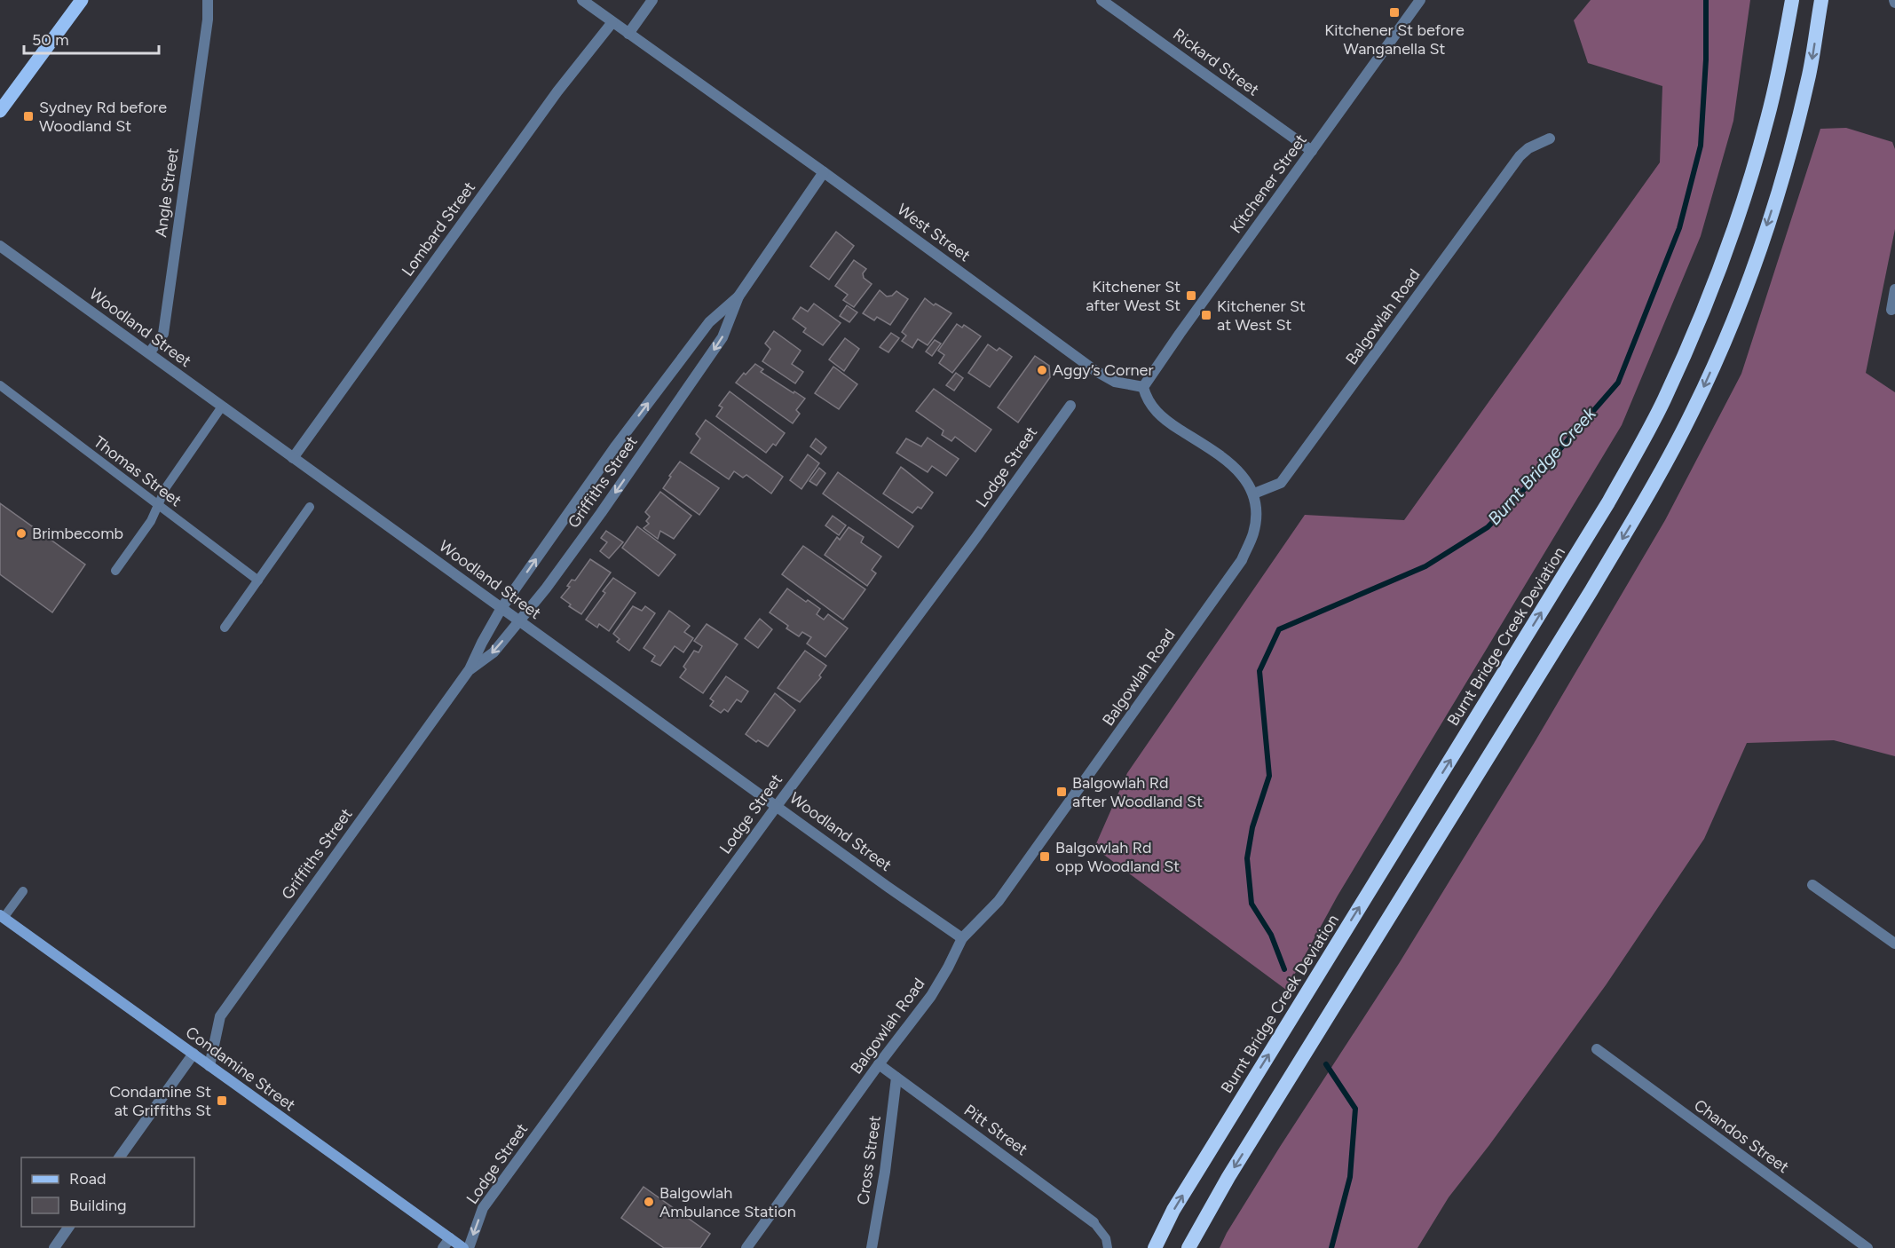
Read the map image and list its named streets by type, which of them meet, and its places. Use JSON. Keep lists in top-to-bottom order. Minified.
{"streets":{"highway":["Burnt Bridge Creek Deviation"],"main road":["Condamine Street"],"street":["Rickard Street","Kitchener Street","Angle Street","Lombard Street","West Street","Balgowlah Road","Woodland Street","Lodge Street","Griffiths Street","Pitt Street","Chandos Street","Cross Street"],"lane":["Thomas Street"]},"crossings":[["Rickard Street","Kitchener Street"],["Kitchener Street","West Street"],["Angle Street","Woodland Street"],["Lombard Street","West Street"],["Lombard Street","Woodland Street"],["West Street","Griffiths Street"],["Balgowlah Road","Woodland Street"],["Balgowlah Road","Pitt Street"],["Woodland Street","Lodge Street"],["Woodland Street","Griffiths Street"],["Griffiths Street","Condamine Street"],["Pitt Street","Cross Street"]],"one_way":["Lodge Street"],"water":["Burnt Bridge Creek"],"places":{"transit":["Kitchener St before Wanganella St","Sydney Rd before Woodland St","Kitchener St after West St","Kitchener St at West St","Balgowlah Rd after Woodland St","Balgowlah Rd opp Woodland St","Condamine St at Griffiths St"],"other":["Aggy’s Corner","Brimbecomb","Balgowlah Ambulance Station"]},"legend":["Road","Building"],"scale_bar":"50 m"}
